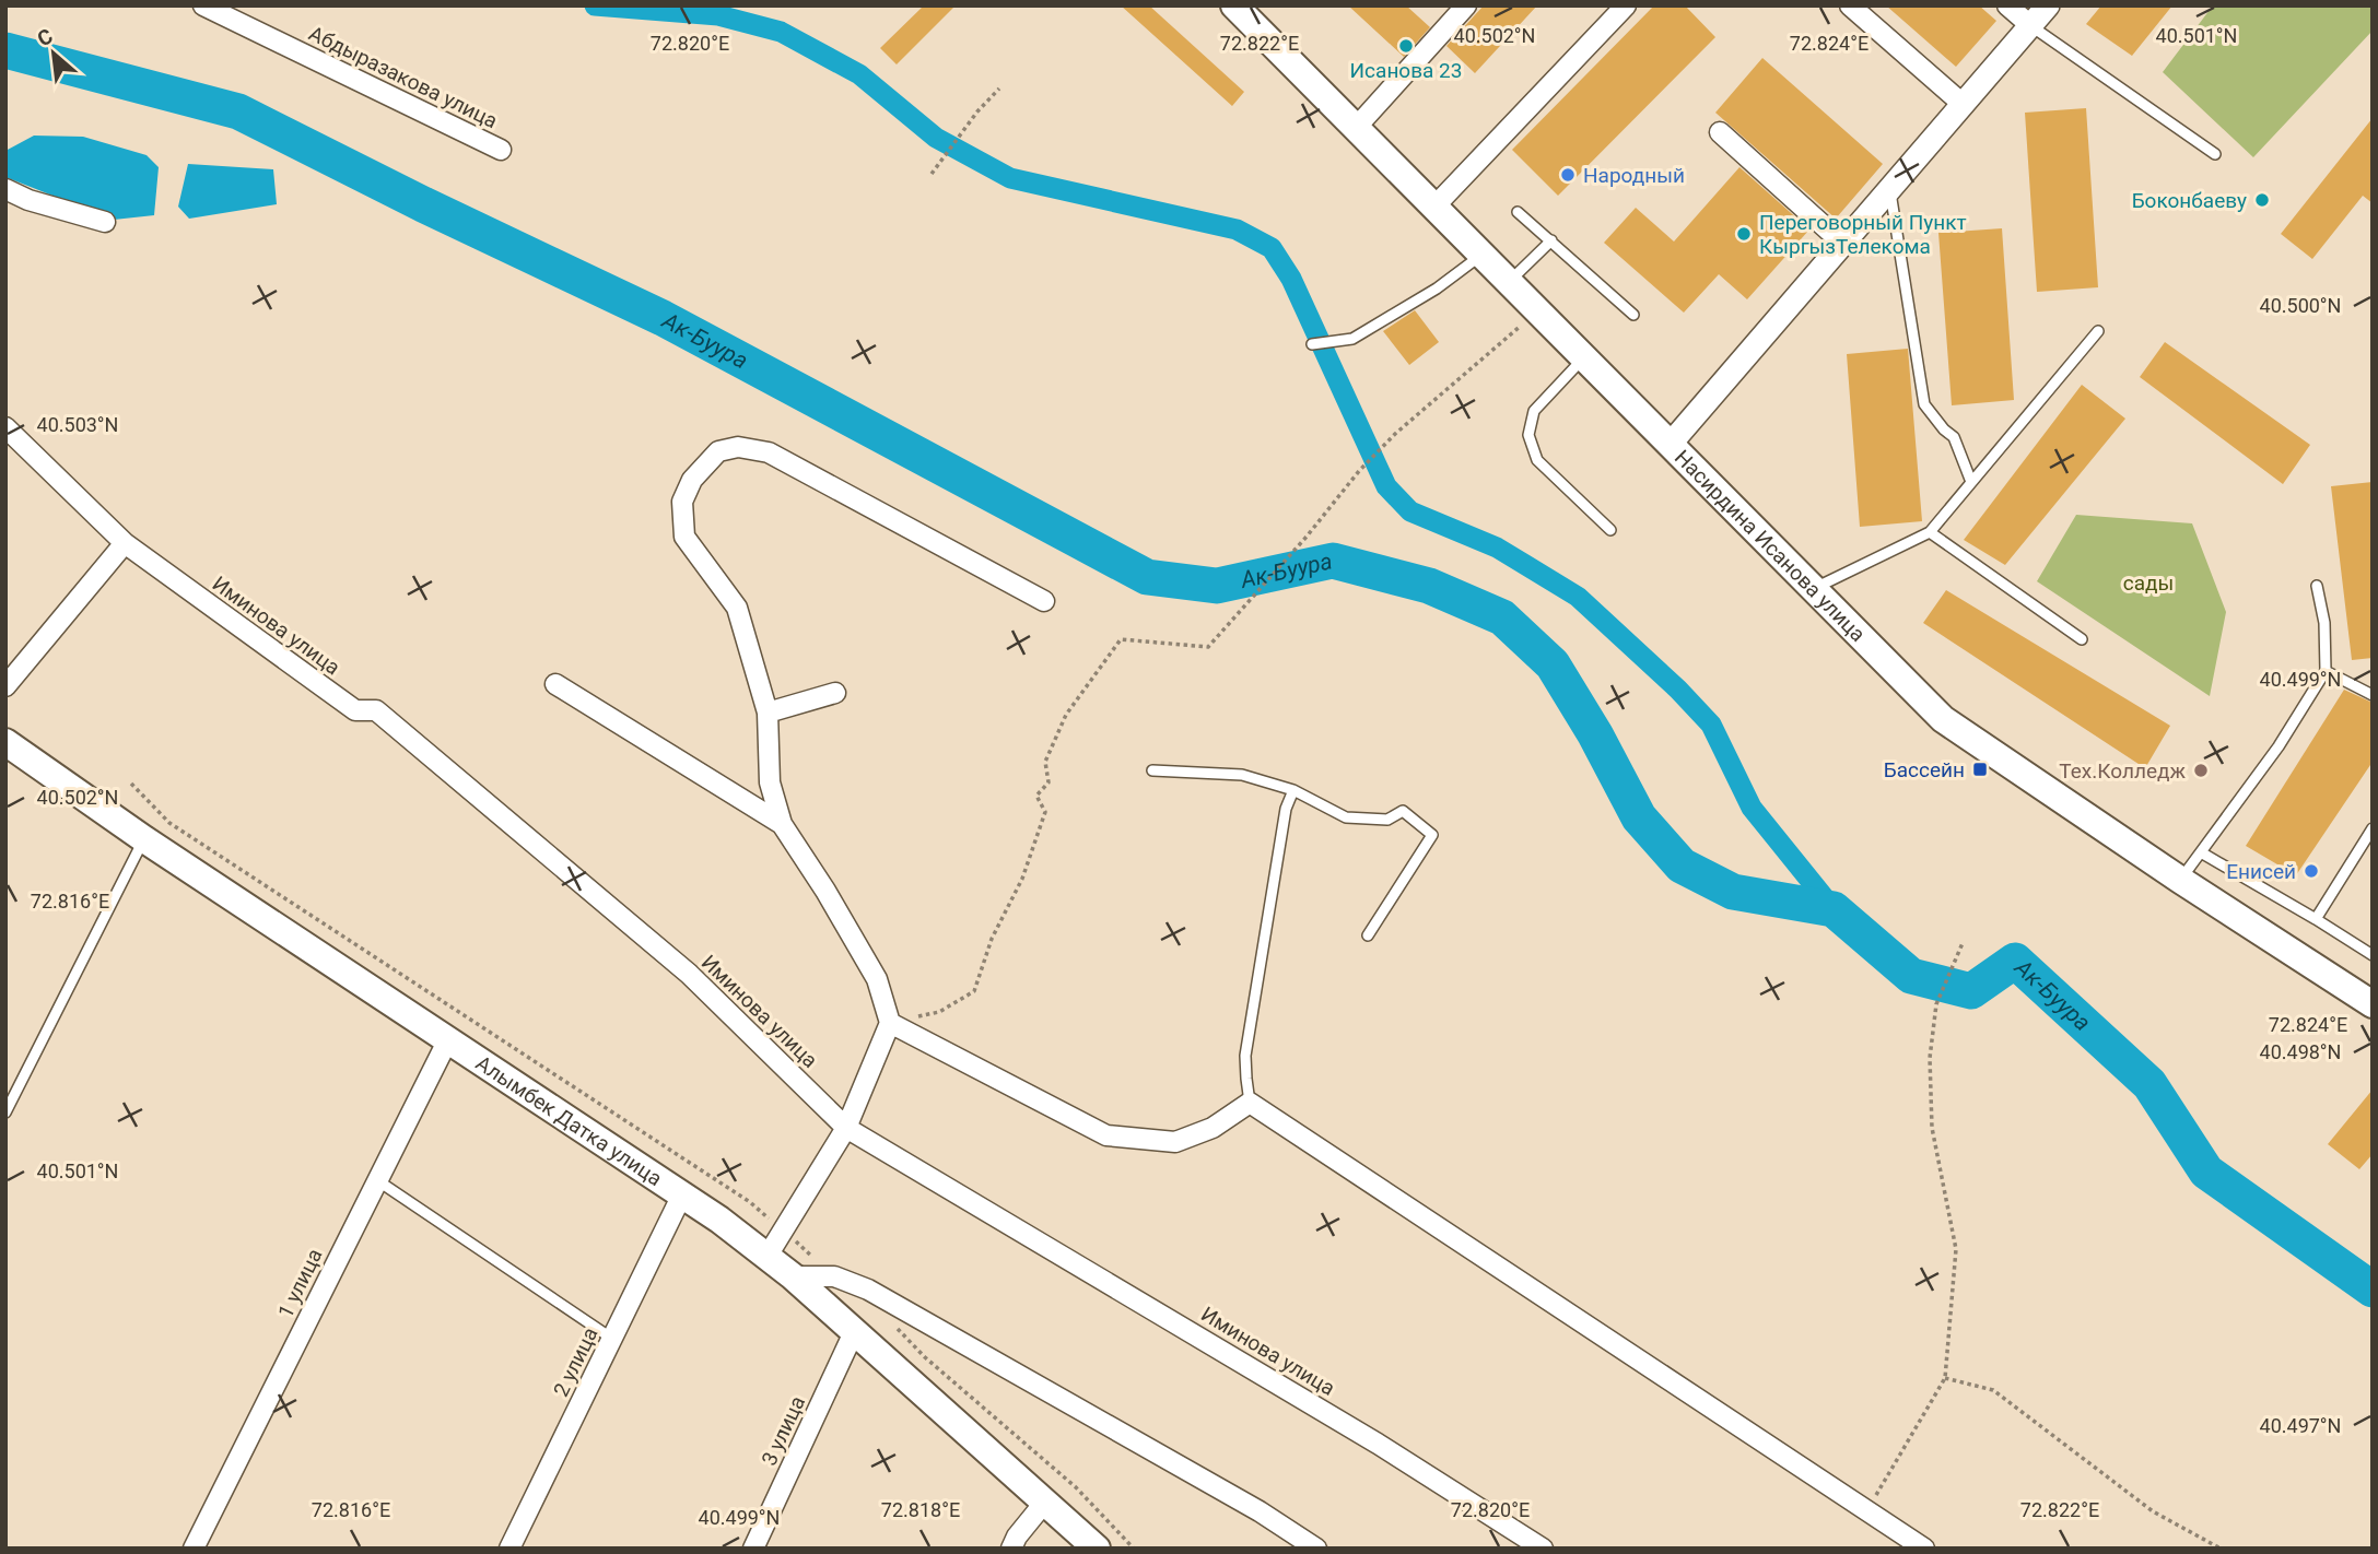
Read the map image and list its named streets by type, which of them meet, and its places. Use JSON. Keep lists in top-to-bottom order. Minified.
{"streets":{"main road":["Насирдина Исанова улица","Алымбек Датка улица"],"street":["Абдыразакова улица","Иминова улица","1 улица","2 улица","3 улица"]},"crossings":[["Алымбек Датка улица","1 улица"],["Алымбек Датка улица","2 улица"],["Алымбек Датка улица","3 улица"]],"water":["Ак-Буура"],"parks":["сады"],"places":{"other":["Исанова 23","Народный","Боконбаеву","Переговорный Пункт КыргызТелекома","Тех.Колледж","Енисей"],"transit":["Бассейн"]},"north":"top left","coordinates":["40.502°N","40.501°N","72.820°E","72.822°E","72.824°E","40.500°N","40.503°N","40.499°N","72.816°E","40.498°N","40.497°N","72.818°E"]}
